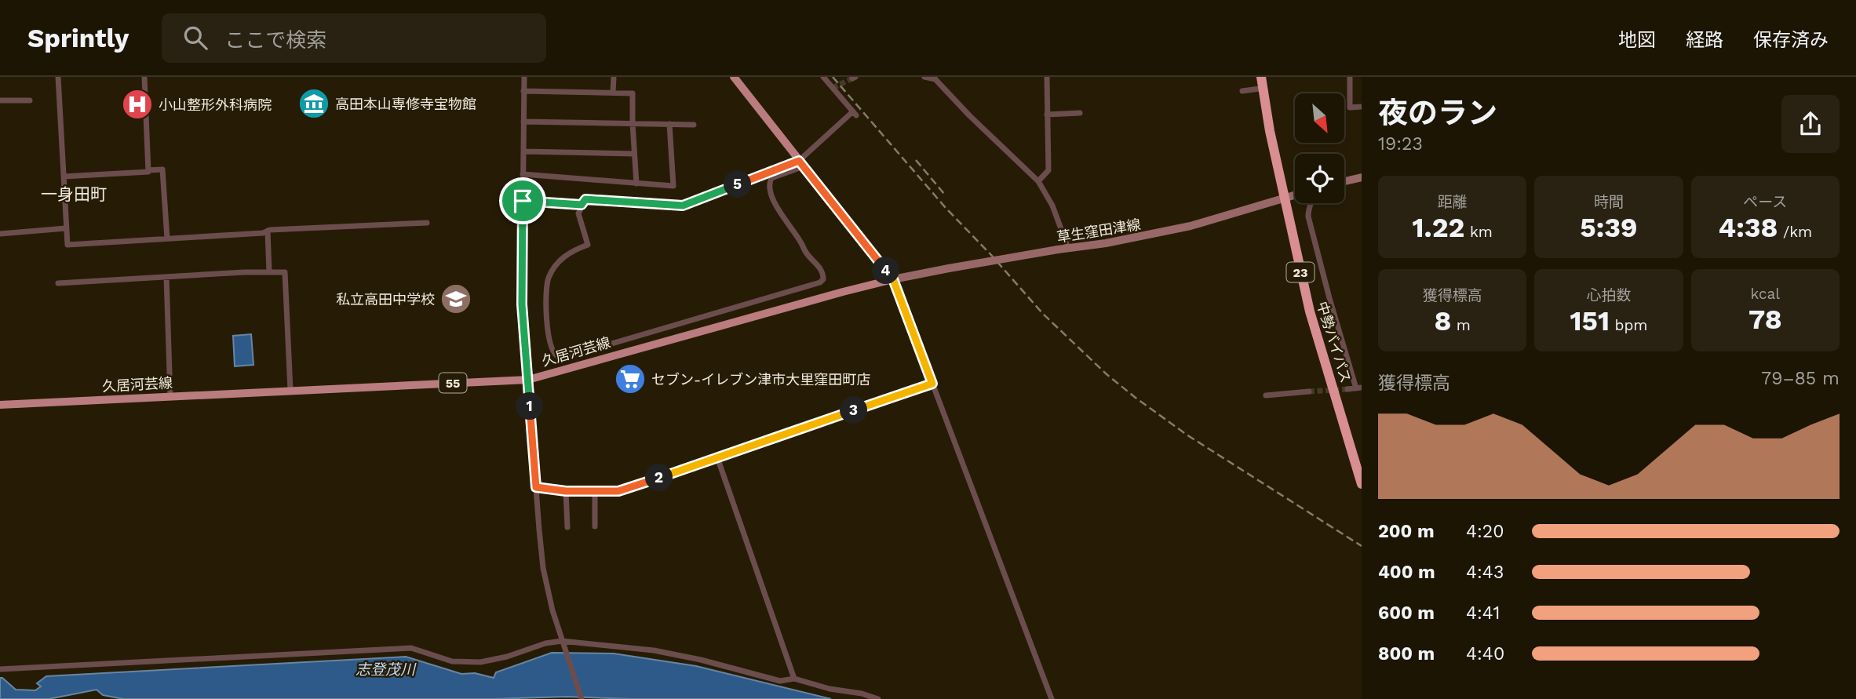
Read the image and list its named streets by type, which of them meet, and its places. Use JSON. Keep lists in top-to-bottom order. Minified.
{"streets":{"highway":["23","中勢バイパス"],"main road":["草生窪田津線","久居河芸線","55"]},"crossings":[["草生窪田津線","中勢バイパス"],["草生窪田津線","久居河芸線"]],"districts":["一身田町"],"water":["志登茂川"],"places":{"museum":["高田本山専修寺宝物館"],"hospital":["小山整形外科病院"],"school or university":["私立高田中学校"],"supermarket":["セブン-イレブン津市大里窪田町店"]},"north":"bottom right","page":{"header":"Sprintly","search":"ここで検索","nav":["地図","経路","保存済み"],"heading":["夜のラン","19:23"],"pins":["5","4","1","3","2"],"stats":[["距離","1.22 km"],["時間","5:39"],["ペース","4:38 /km"],["獲得標高","8 m"],["心拍数","151 bpm"],["kcal","78"]],"chart":["獲得標高","79–85 m"],"list":[{"name":"200 m","note":"4:20"},{"name":"400 m","note":"4:43"},{"name":"600 m","note":"4:41"},{"name":"800 m","note":"4:40"}]}}
